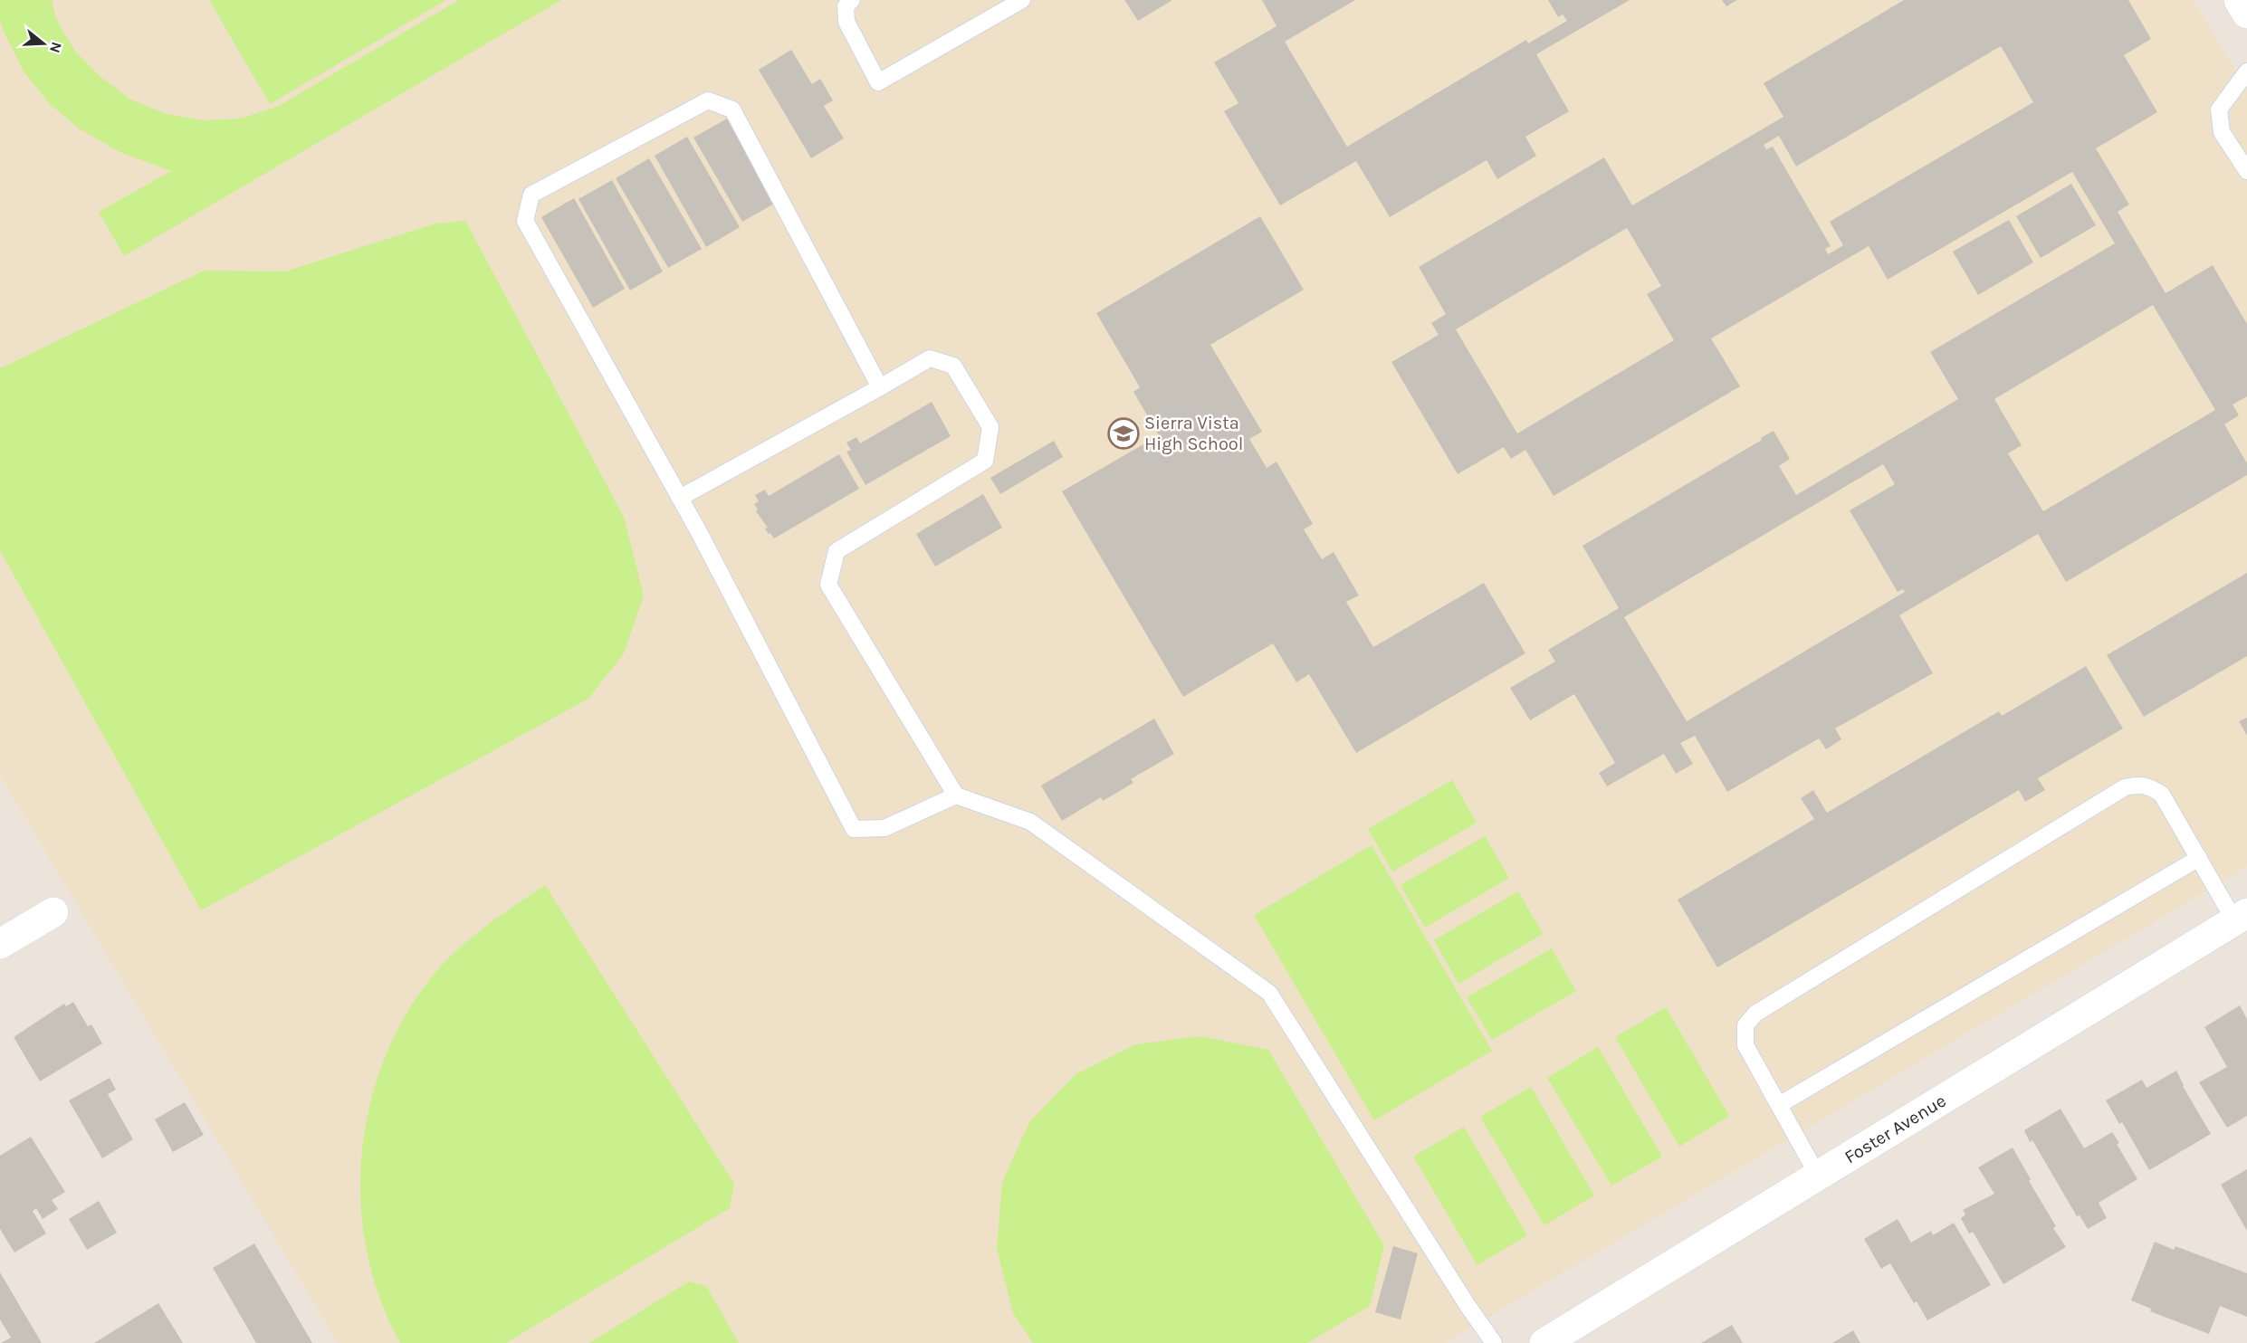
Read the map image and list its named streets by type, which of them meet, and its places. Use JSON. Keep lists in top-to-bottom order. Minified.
{"streets":{"street":["Foster Avenue"]},"places":{"school or university":["Sierra Vista High School"]},"north":"right"}
